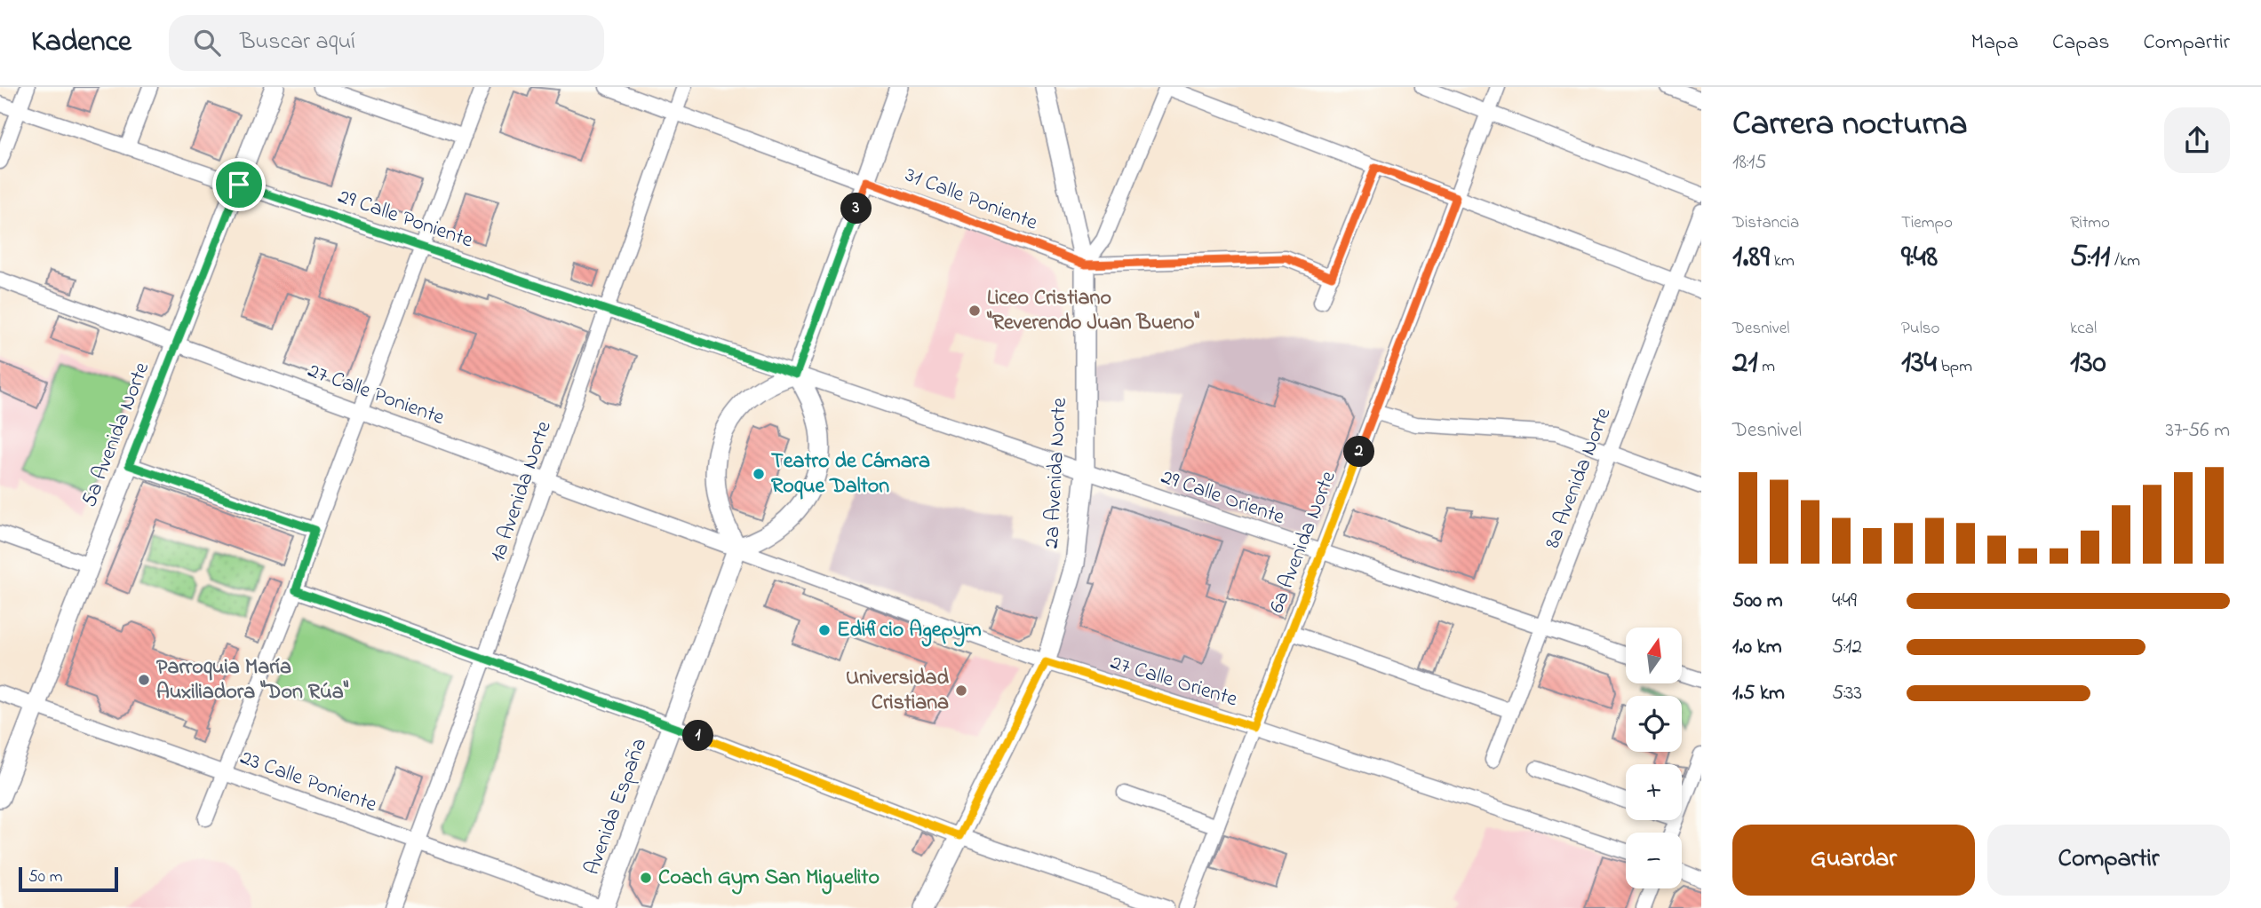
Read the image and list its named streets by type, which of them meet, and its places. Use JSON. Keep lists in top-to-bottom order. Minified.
{"streets":{"main road":["5a Avenida Norte","2a Avenida Norte","Avenida España"],"street":["31 Calle Poniente","29 Calle Poniente","27 Calle Poniente","8a Avenida Norte","1a Avenida Norte","29 Calle Oriente","6a Avenida Norte","27 Calle Oriente","23 Calle Poniente"]},"crossings":[["31 Calle Poniente","2a Avenida Norte"],["31 Calle Poniente","1a Avenida Norte"],["29 Calle Poniente","5a Avenida Norte"],["29 Calle Poniente","1a Avenida Norte"],["29 Calle Poniente","29 Calle Oriente"],["27 Calle Poniente","5a Avenida Norte"],["27 Calle Poniente","1a Avenida Norte"],["27 Calle Poniente","27 Calle Oriente"],["27 Calle Poniente","Avenida España"],["5a Avenida Norte","23 Calle Poniente"],["2a Avenida Norte","29 Calle Oriente"],["2a Avenida Norte","27 Calle Oriente"],["8a Avenida Norte","29 Calle Oriente"],["1a Avenida Norte","23 Calle Poniente"],["29 Calle Oriente","6a Avenida Norte"],["6a Avenida Norte","27 Calle Oriente"],["27 Calle Oriente","Avenida España"],["23 Calle Poniente","Avenida España"]],"places":["Liceo Cristiano \"Reverendo Juan Bueno\"","Teatro de Cámara Roque Dalton","Edificio Agepym","Parroquia María Auxiliadora \"Don Rúa\"","Universidad Cristiana","Coach Gym San Miguelito"],"scale_bar":"50 m","north":"top","page":{"header":"Kadence","search":"Buscar aquí","nav":["Mapa","Capas","Compartir"],"heading":["Carrera nocturna","18:15"],"pins":["3","2","1"],"stats":[["Distancia","1.89 km"],["Tiempo","9:48"],["Ritmo","5:11 /km"],["Desnivel","21 m"],["Pulso","134 bpm"],["kcal","130"]],"chart":["Desnivel","37–56 m"],"list":[{"name":"500 m","note":"4:49"},{"name":"1.0 km","note":"5:12"},{"name":"1.5 km","note":"5:33"}],"map_buttons":["+","−"],"buttons":["Guardar","Compartir"],"scale":"50 m"}}
